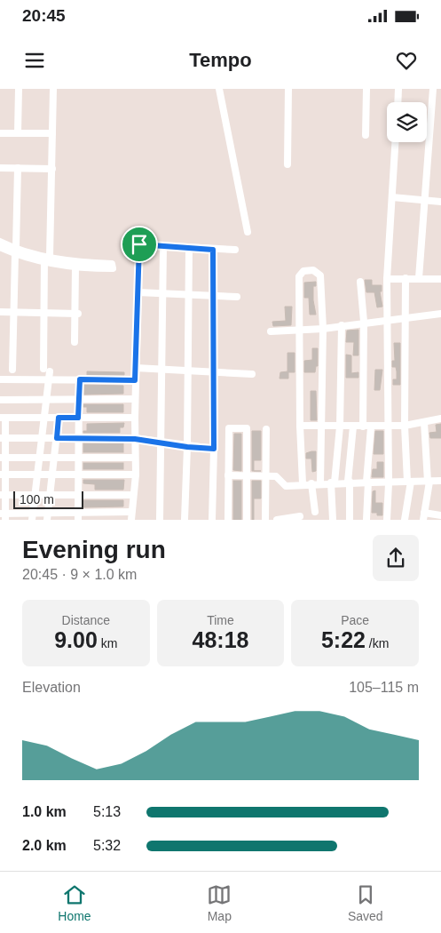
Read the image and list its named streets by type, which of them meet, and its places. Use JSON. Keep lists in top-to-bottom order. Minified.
{"scale_bar":"100 m","page":{"status":"20:45","header":"Tempo","scale":"100 m","heading":["Evening run","20:45 · 9 × 1.0 km"],"stats":[["Distance","9.00 km"],["Time","48:18"],["Pace","5:22 /km"]],"chart":["Elevation","105–115 m"],"list":[{"name":"1.0 km","note":"5:13"},{"name":"2.0 km","note":"5:32"}],"tabs":["Home","Map","Saved"]}}
